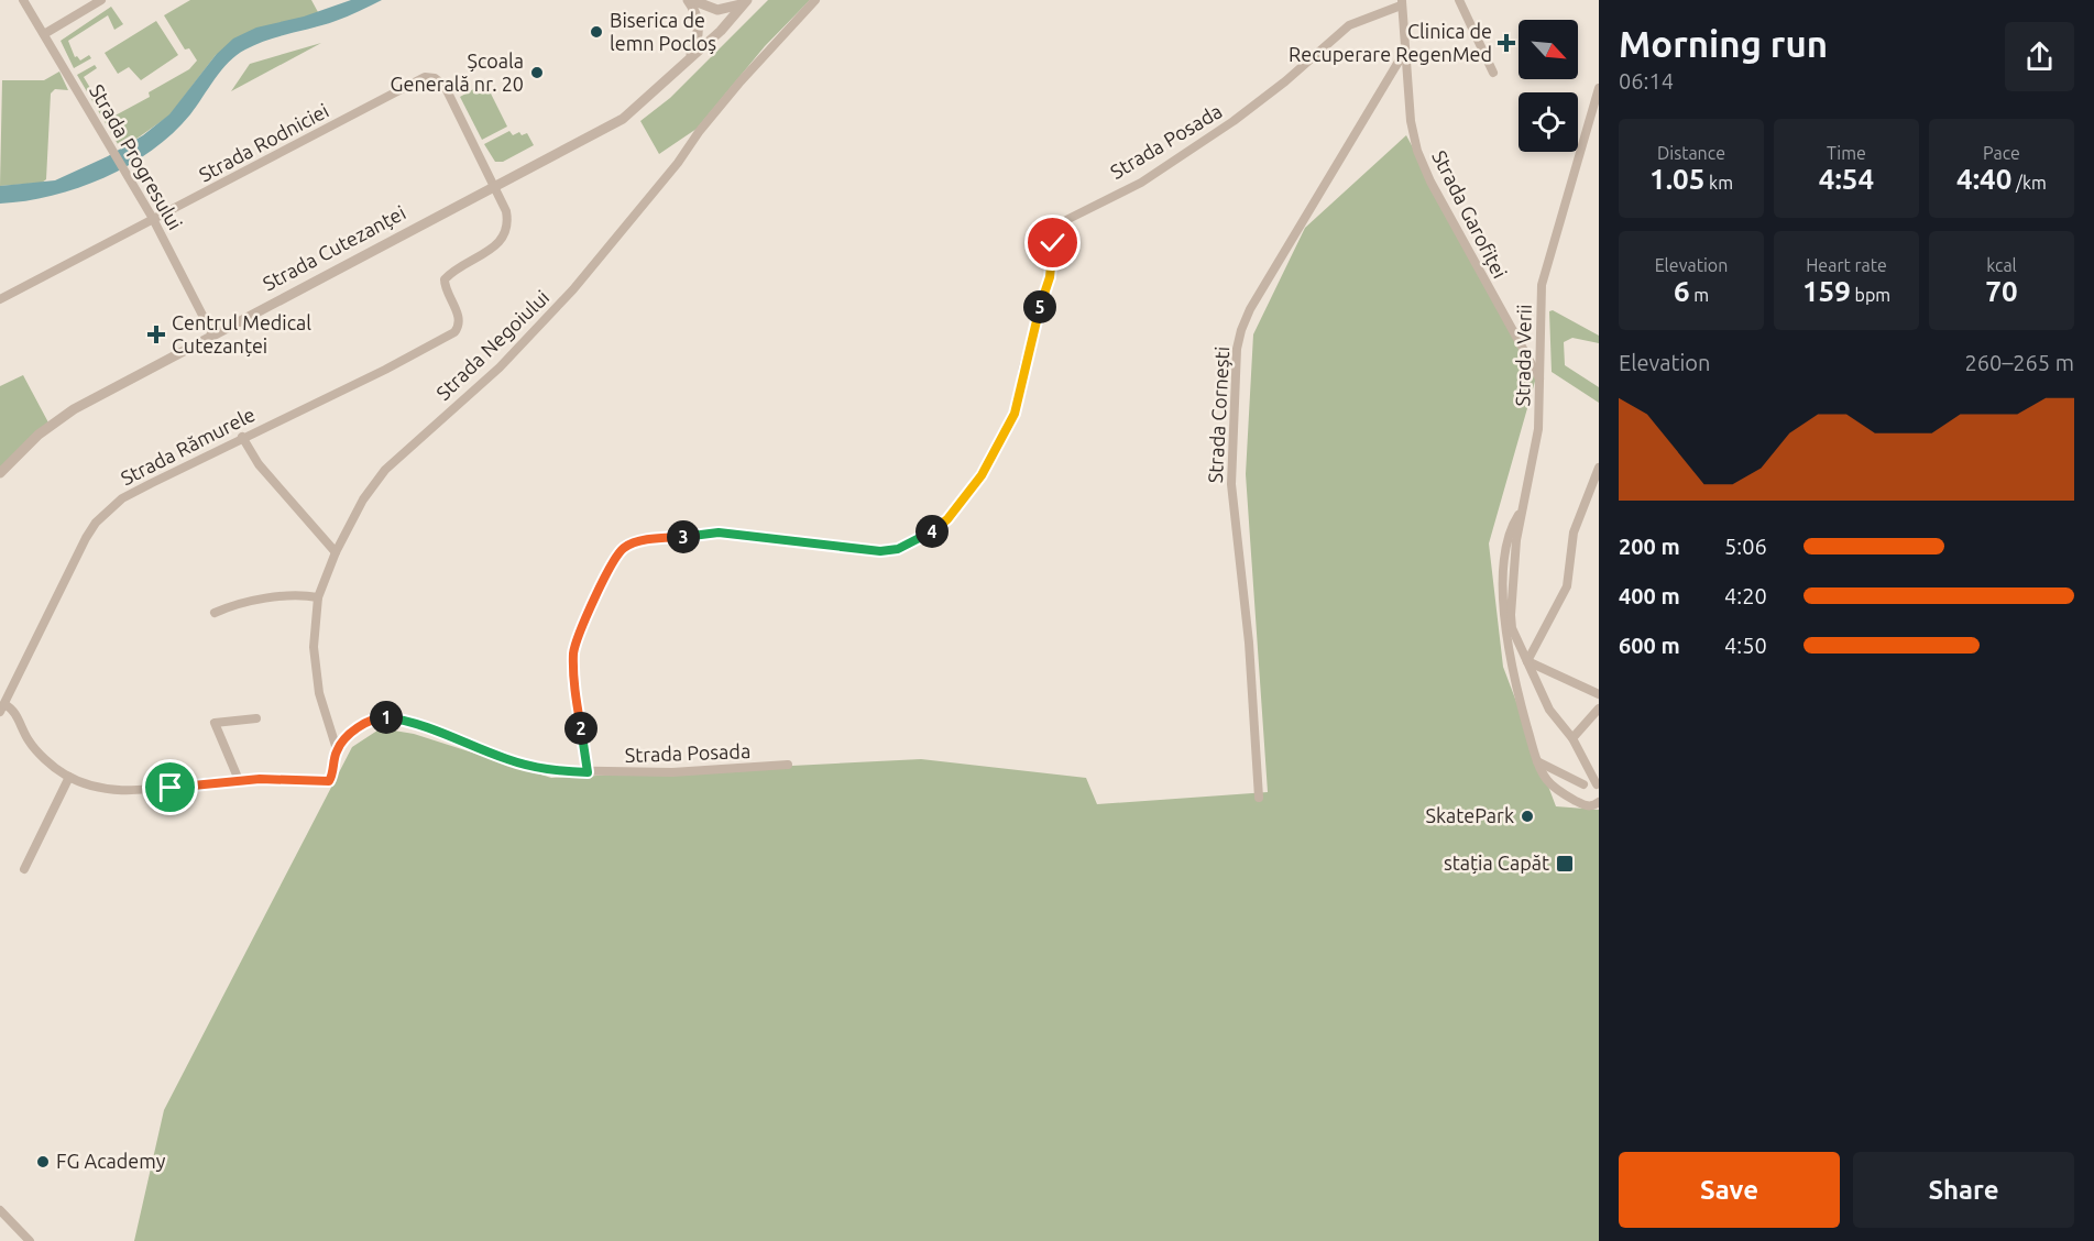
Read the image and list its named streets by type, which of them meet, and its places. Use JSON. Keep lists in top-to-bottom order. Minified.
{"streets":{"street":["Strada Posada","Strada Rodniciei","Strada Progresului","Strada Garofiței","Strada Cutezanței","Strada Negoiului","Strada Verii","Strada Cornești","Strada Rămurele"]},"crossings":[["Strada Posada","Strada Negoiului"],["Strada Rodniciei","Strada Progresului"],["Strada Rodniciei","Strada Cutezanței"],["Strada Rodniciei","Strada Rămurele"],["Strada Progresului","Strada Cutezanței"],["Strada Garofiței","Strada Verii"],["Strada Garofiței","Strada Cornești"],["Strada Cutezanței","Strada Rămurele"]],"places":{"other":["Biserica de lemn Pocloș","Școala Generală nr. 20","SkatePark","FG Academy"],"health":["Clinica de Recuperare RegenMed","Centrul Medical Cutezanței"],"transit":["stația Capăt"]},"north":"bottom right","page":{"heading":["Morning run","06:14"],"stats":[["Distance","1.05 km"],["Time","4:54"],["Pace","4:40 /km"],["Elevation","6 m"],["Heart rate","159 bpm"],["kcal","70"]],"pins":["5","4","3","1","2"],"chart":["Elevation","260–265 m"],"list":[{"name":"200 m","note":"5:06"},{"name":"400 m","note":"4:20"},{"name":"600 m","note":"4:50"}],"buttons":["Save","Share"]}}
